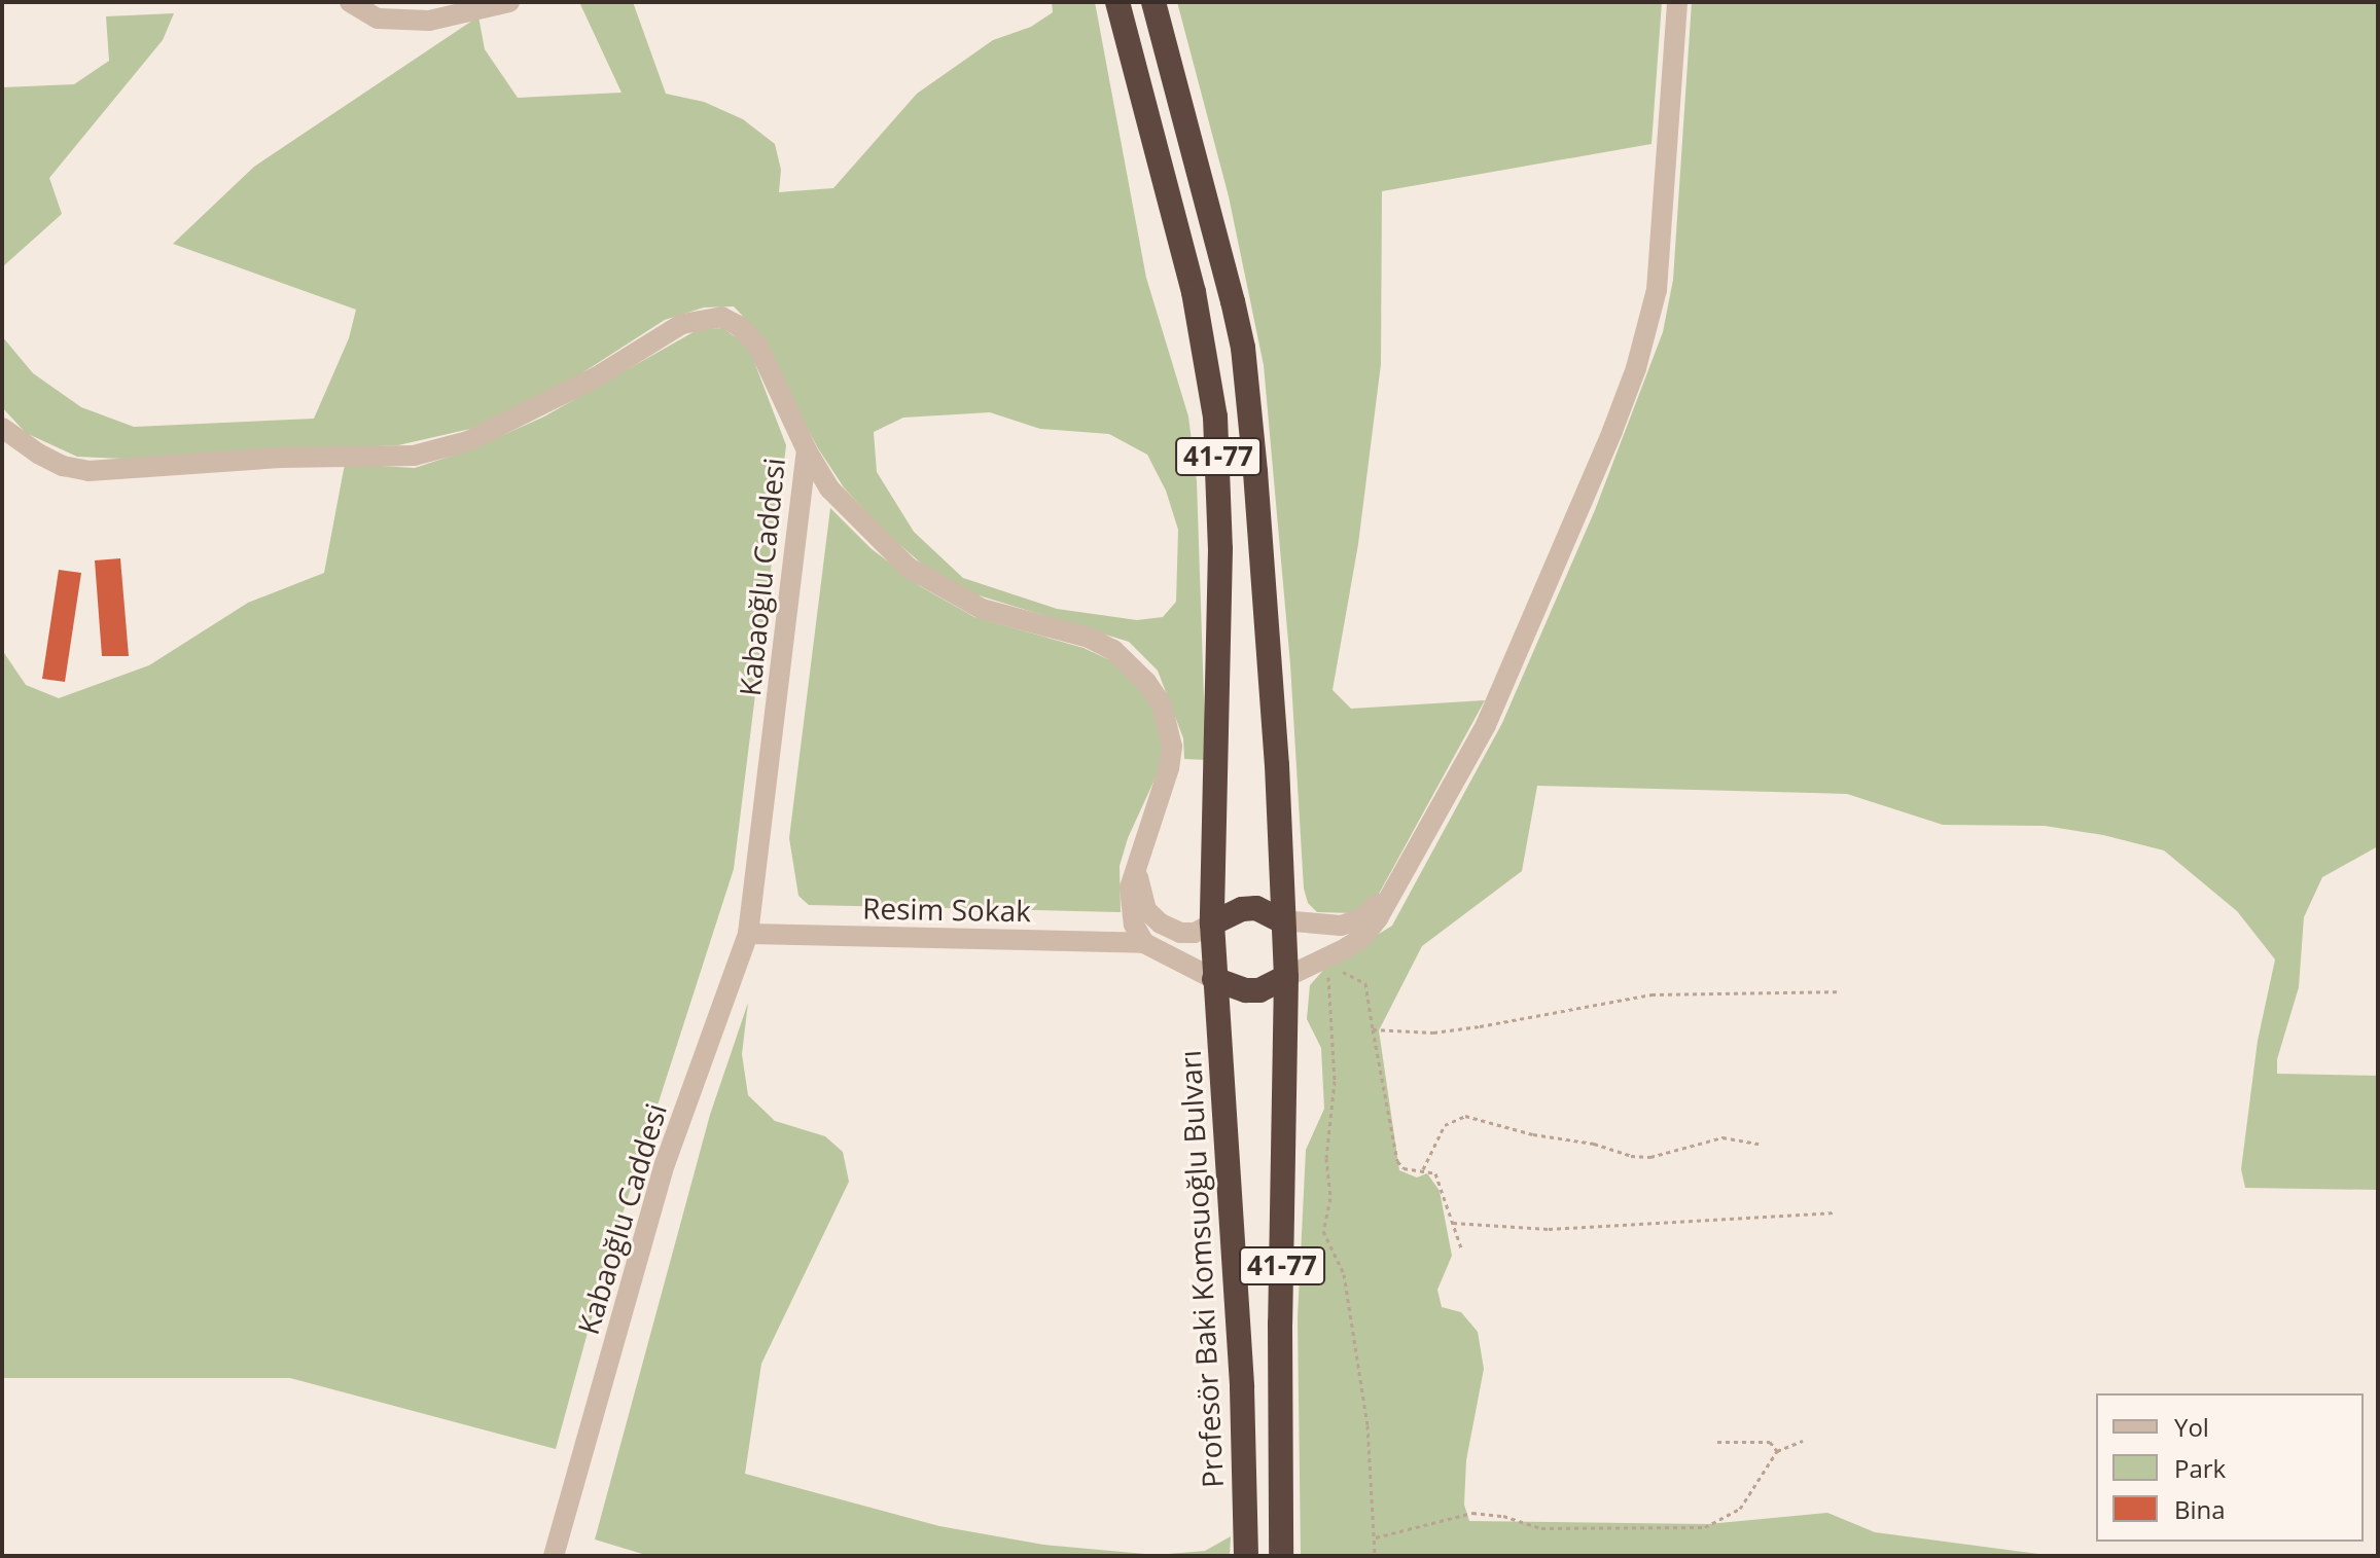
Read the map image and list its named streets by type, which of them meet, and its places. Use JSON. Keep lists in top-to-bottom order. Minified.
{"streets":{"highway":["41-77","Profesör Baki Komsuoğlu Bulvarı"],"street":["Kabaoğlu Caddesi","Resim Sokak"]},"crossings":[["41-77","Profesör Baki Komsuoğlu Bulvarı"],["Kabaoğlu Caddesi","Resim Sokak"]],"legend":["Yol","Park","Bina"]}
